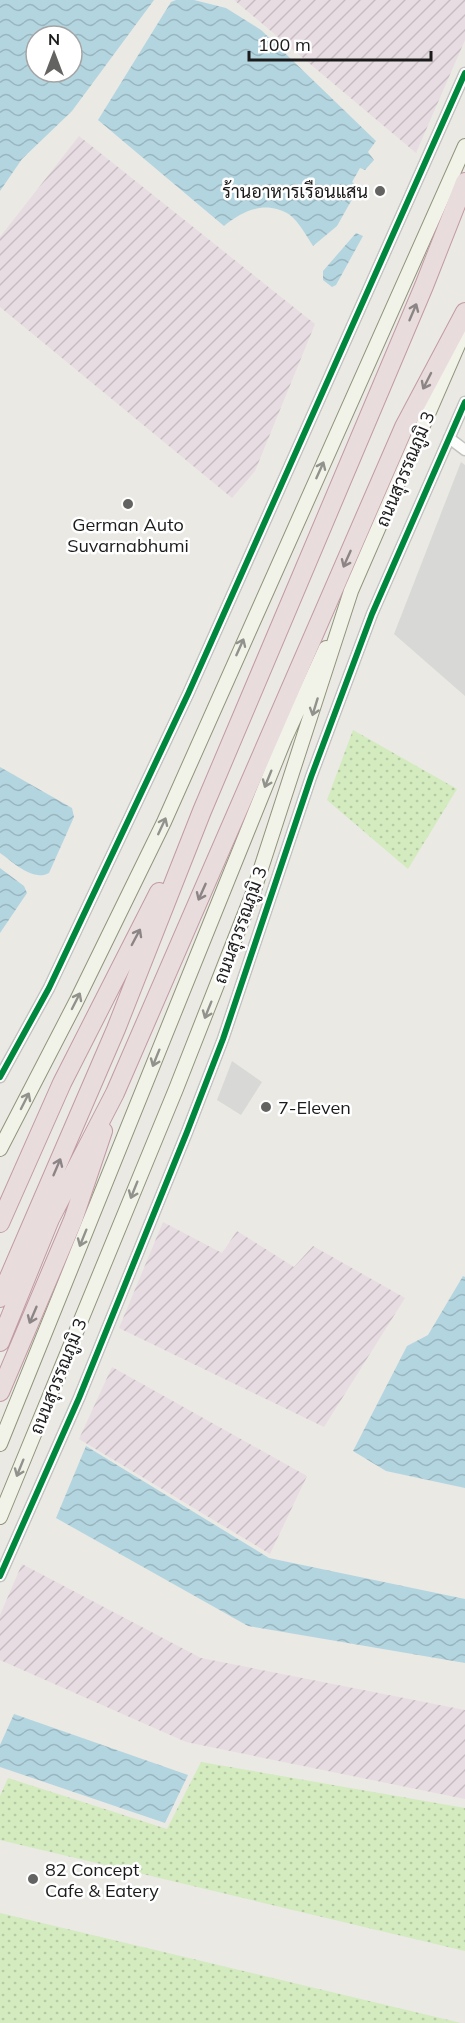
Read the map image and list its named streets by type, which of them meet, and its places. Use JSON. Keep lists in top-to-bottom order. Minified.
{"streets":{"main road":["ถนนสุวรรณภูมิ 3"]},"places":["ร้านอาหารเรือนแสน","German Auto Suvarnabhumi","7-Eleven","82 Concept Cafe & Eatery"],"scale_bar":"100 m","north":"top"}
